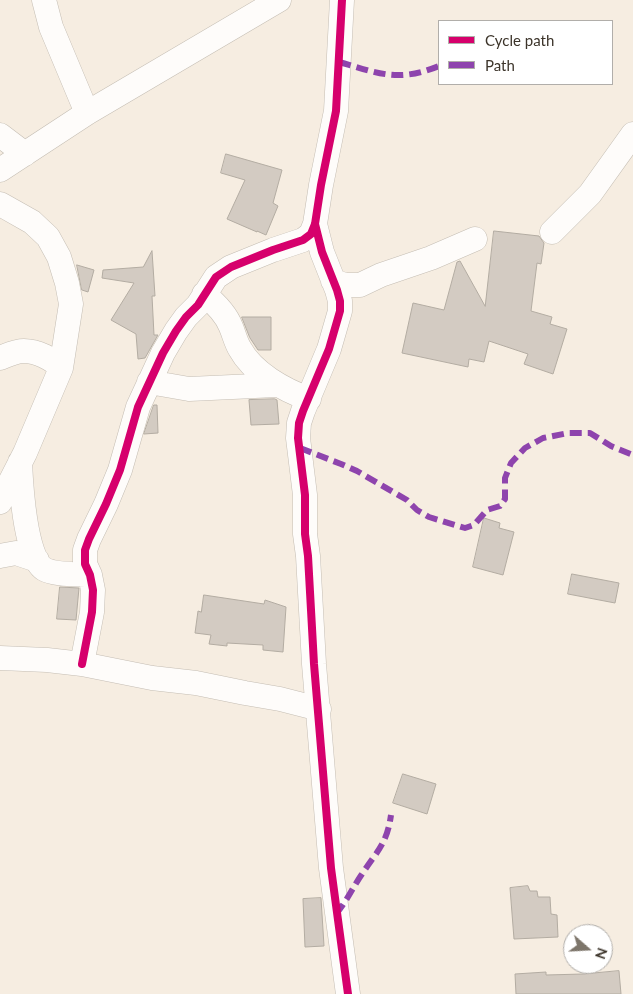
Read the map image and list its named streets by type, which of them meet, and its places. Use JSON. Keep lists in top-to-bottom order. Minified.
{"legend":["Cycle path","Path"],"north":"right"}
